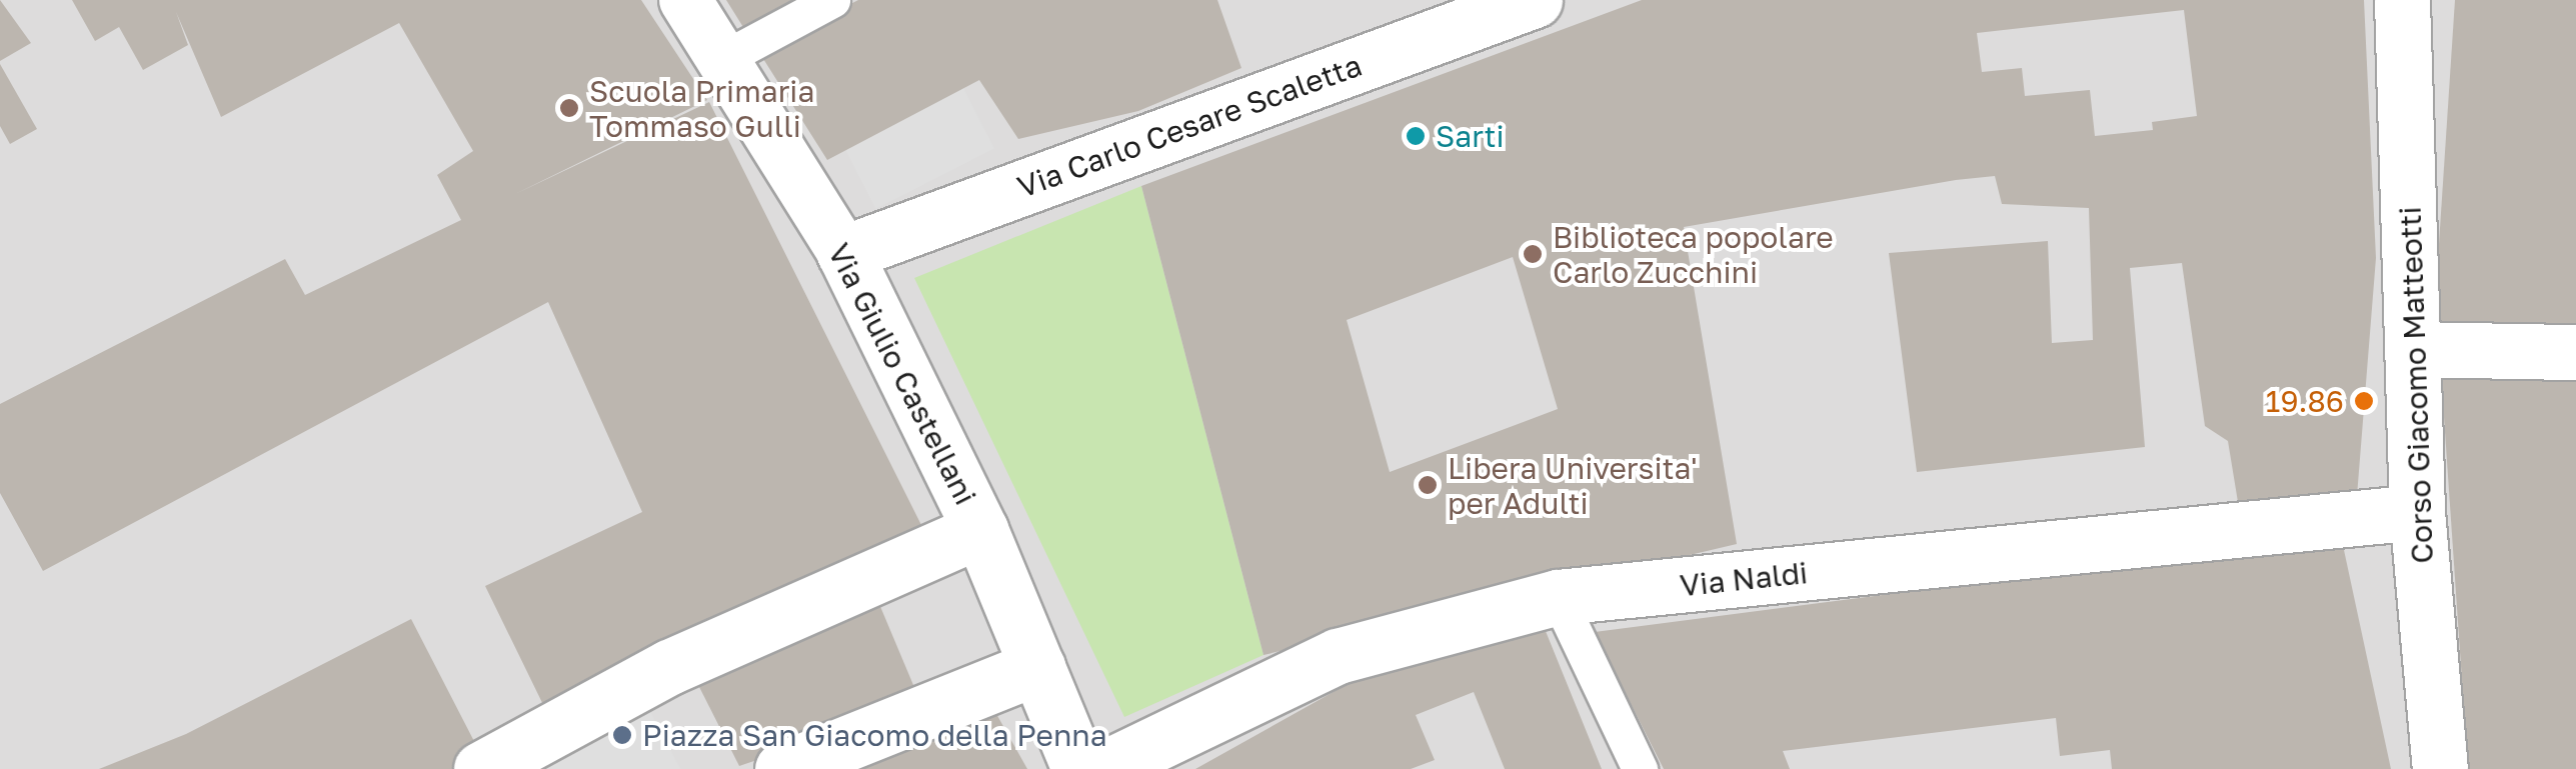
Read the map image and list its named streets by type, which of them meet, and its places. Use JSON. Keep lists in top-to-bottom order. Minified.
{"streets":{"street":["Via Carlo Cesare Scaletta","Via Giulio Castellani","Corso Giacomo Matteotti","Via Naldi"]},"crossings":[["Via Carlo Cesare Scaletta","Via Giulio Castellani"],["Corso Giacomo Matteotti","Via Naldi"]],"places":["Scuola Primaria Tommaso Gulli","Sarti","Biblioteca popolare Carlo Zucchini","19.86","Libera Universita' per Adulti","Piazza San Giacomo della Penna"]}
